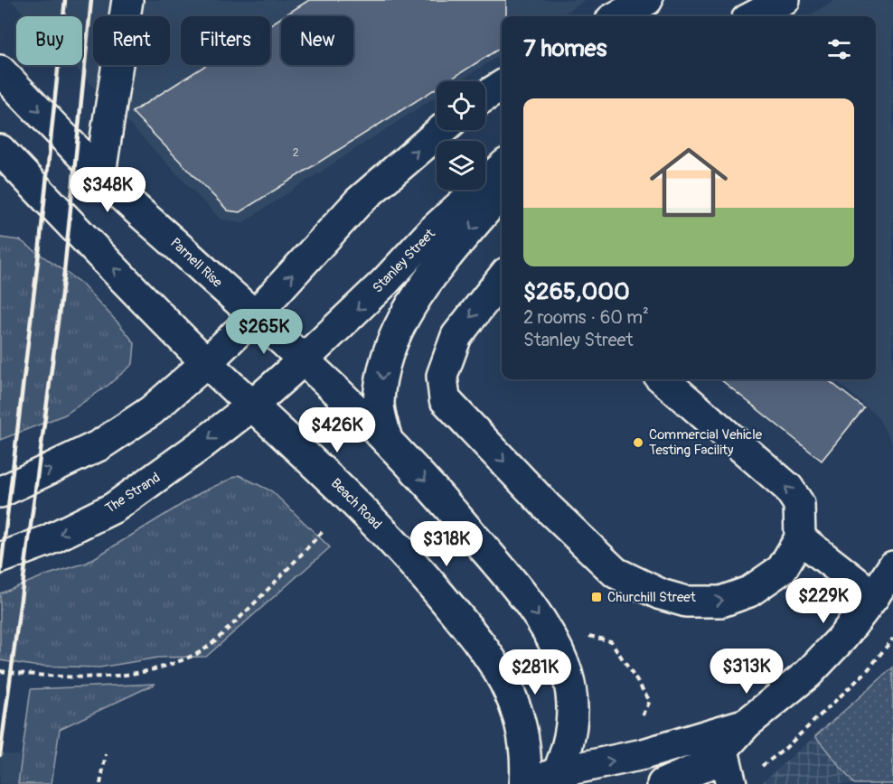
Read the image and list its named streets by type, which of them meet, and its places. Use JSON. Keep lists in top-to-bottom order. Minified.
{"streets":{"main road":["Stanley Street","Parnell Rise","The Strand","Beach Road"]},"crossings":[["Stanley Street","Parnell Rise"],["Stanley Street","The Strand"],["Stanley Street","Beach Road"],["The Strand","Beach Road"]],"places":{"other":["Commercial Vehicle Testing Facility"],"transit":["Churchill Street"]},"house_numbers":["2"],"page":{"chip":["Buy","Rent","Filters","New"],"heading":"7 homes","list":[{"name":"$265,000","note":"2 rooms · 60 m² · Stanley Street"}],"price":["$348K","$265K","$426K","$318K","$229K","$313K","$281K"]}}
